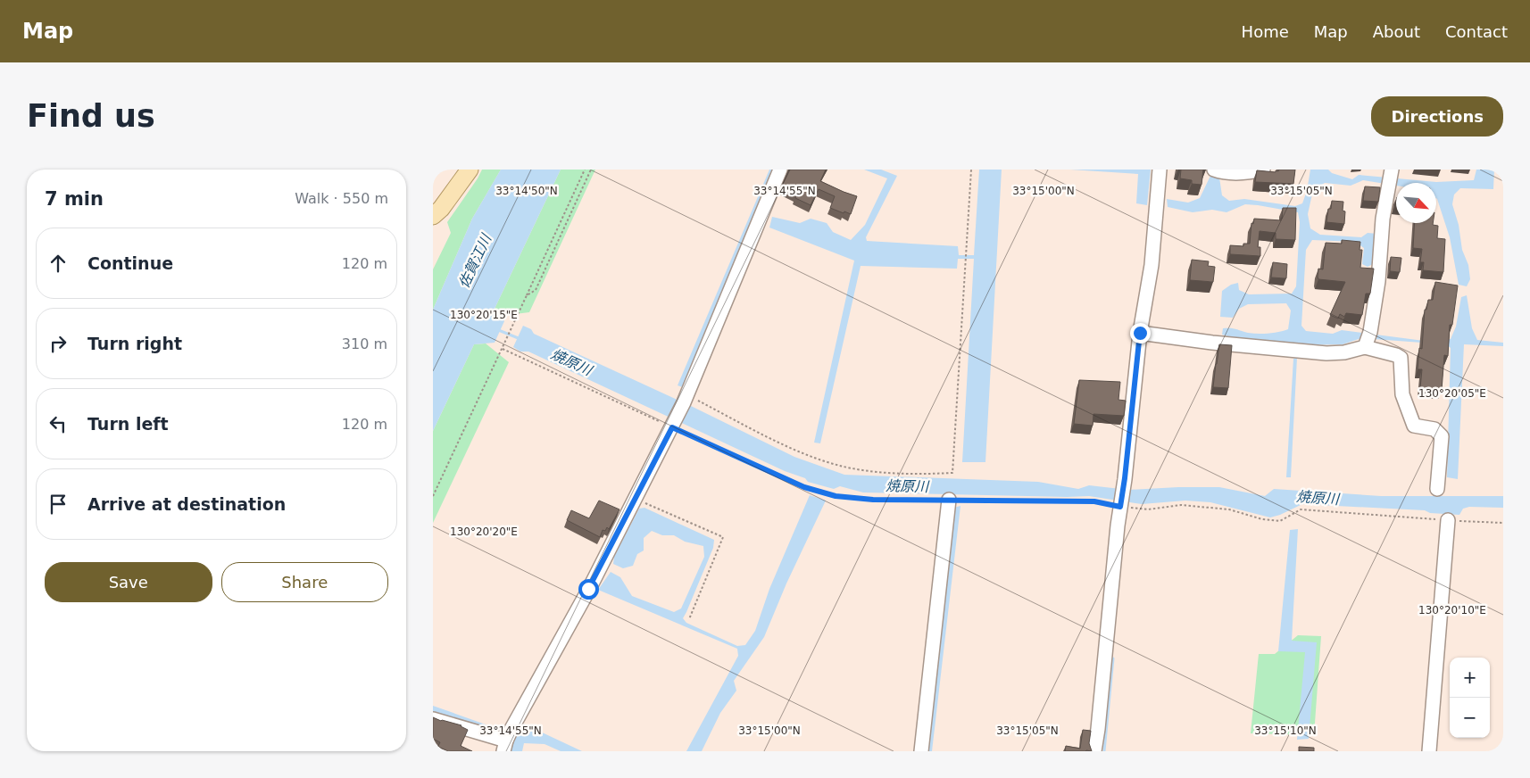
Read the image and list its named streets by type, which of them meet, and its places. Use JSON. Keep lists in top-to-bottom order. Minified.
{"water":["佐賀江川","焼原川"],"north":"bottom right","page":{"header":"Map","nav":["Home","Map","About","Contact"],"buttons":["Directions",["Save","Share"]],"title":"Find us","heading":["7 min","Walk · 550 m"],"list":[["Continue","120 m"],["Turn right","310 m"],["Turn left","120 m"],"Arrive at destination"],"map_buttons":["+","−"]},"coordinates":["33°14'50\"N","33°14'55\"N","33°15'00\"N","33°15'05\"N","130°20'15\"E","130°20'05\"E","130°20'20\"E","130°20'10\"E","33°15'10\"N"]}
